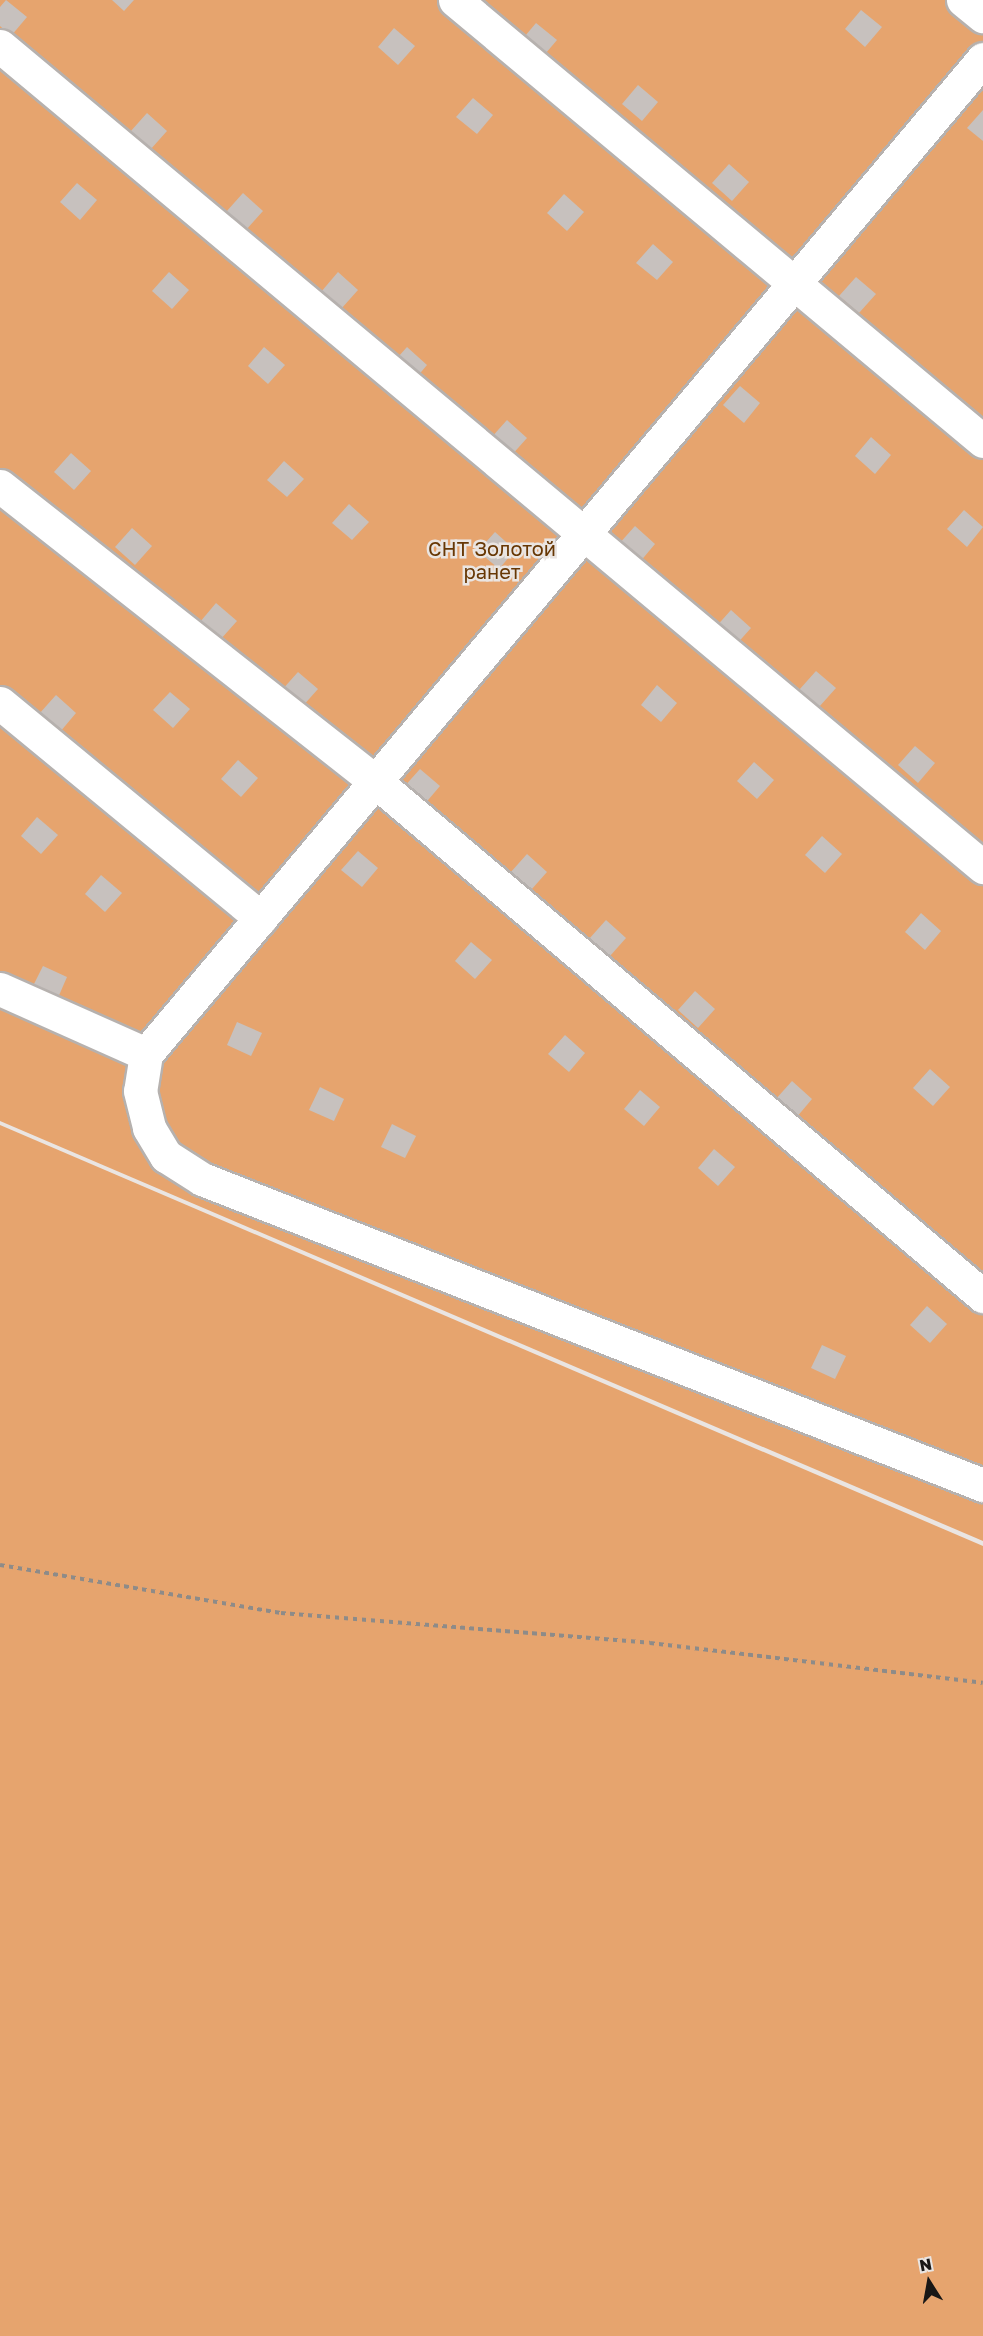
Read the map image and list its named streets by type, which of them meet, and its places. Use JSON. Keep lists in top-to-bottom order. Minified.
{"parks":["СНТ Золотой ранет"],"north":"top"}
